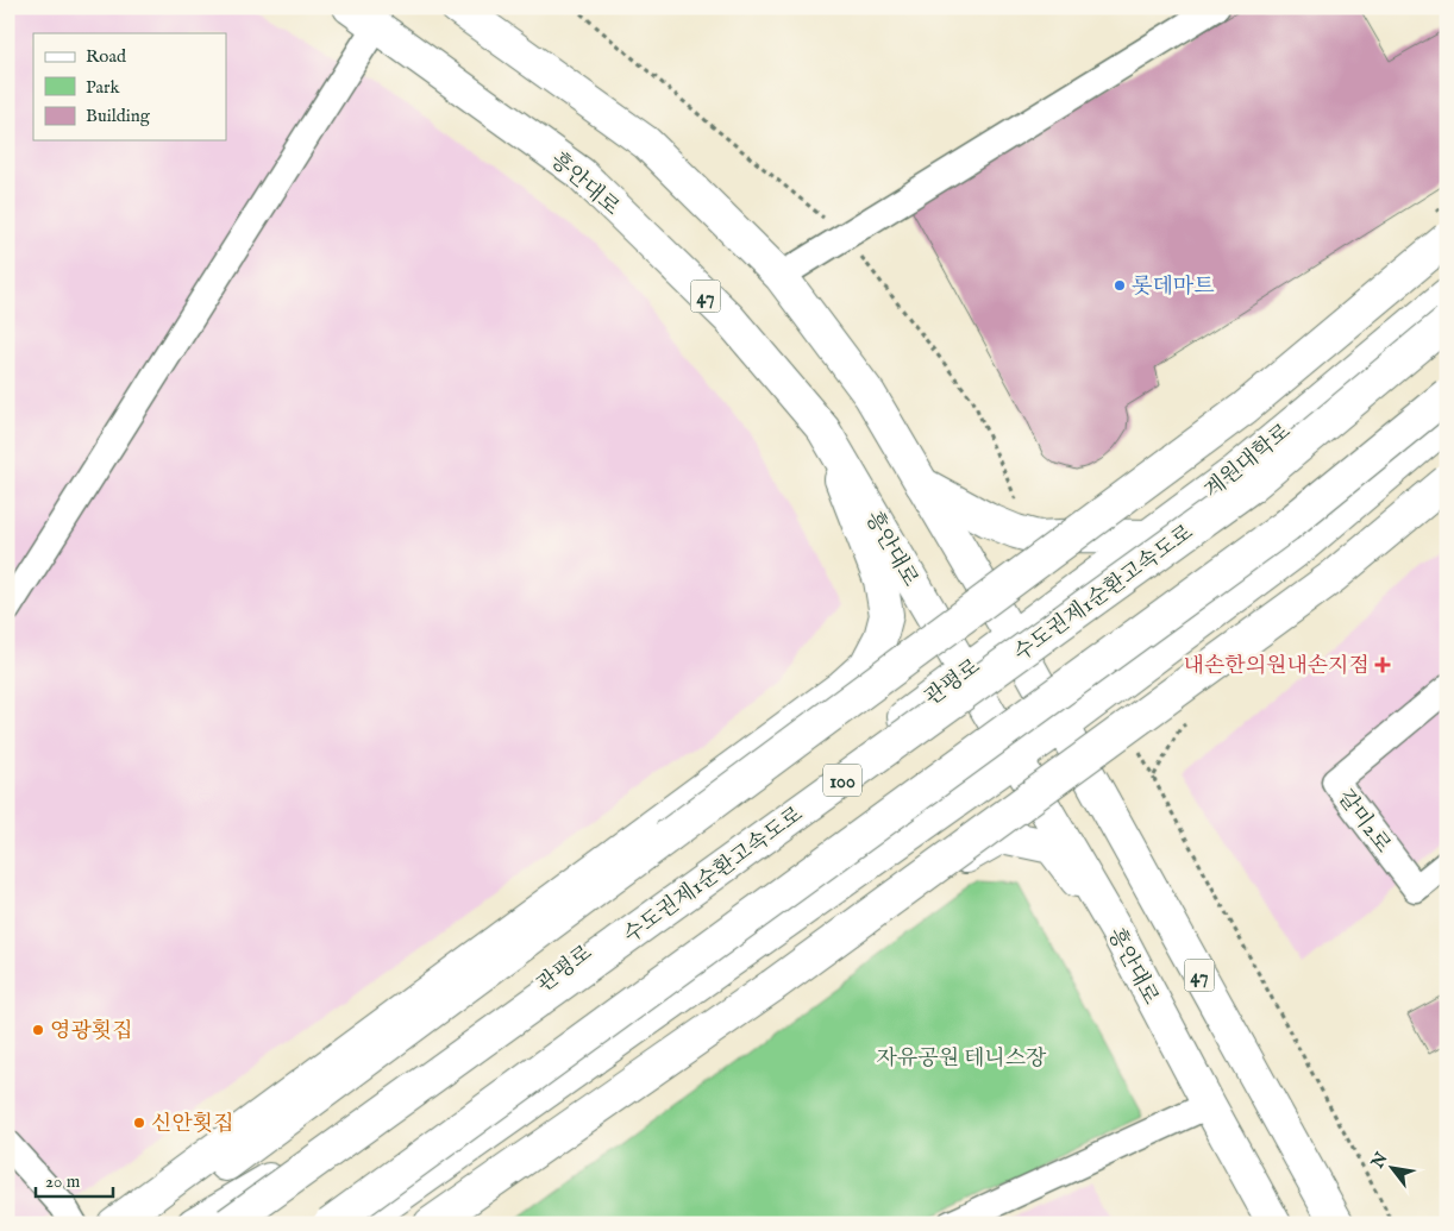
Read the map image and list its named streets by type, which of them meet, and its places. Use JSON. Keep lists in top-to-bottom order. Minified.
{"streets":{"main road":["흥안대로","47","계원대학로","수도권제1순환고속도로","관평로","100"],"street":["갈미2로"]},"crossings":[["흥안대로","관평로"],["47","계원대학로"],["47","관평로"],["계원대학로","관평로"]],"parks":["자유공원 테니스장"],"places":{"other":["롯데마트","영광횟집","신안횟집"],"health":["내손한의원내손지점"]},"legend":["Road","Park","Building"],"scale_bar":"20 m","north":"top left"}
